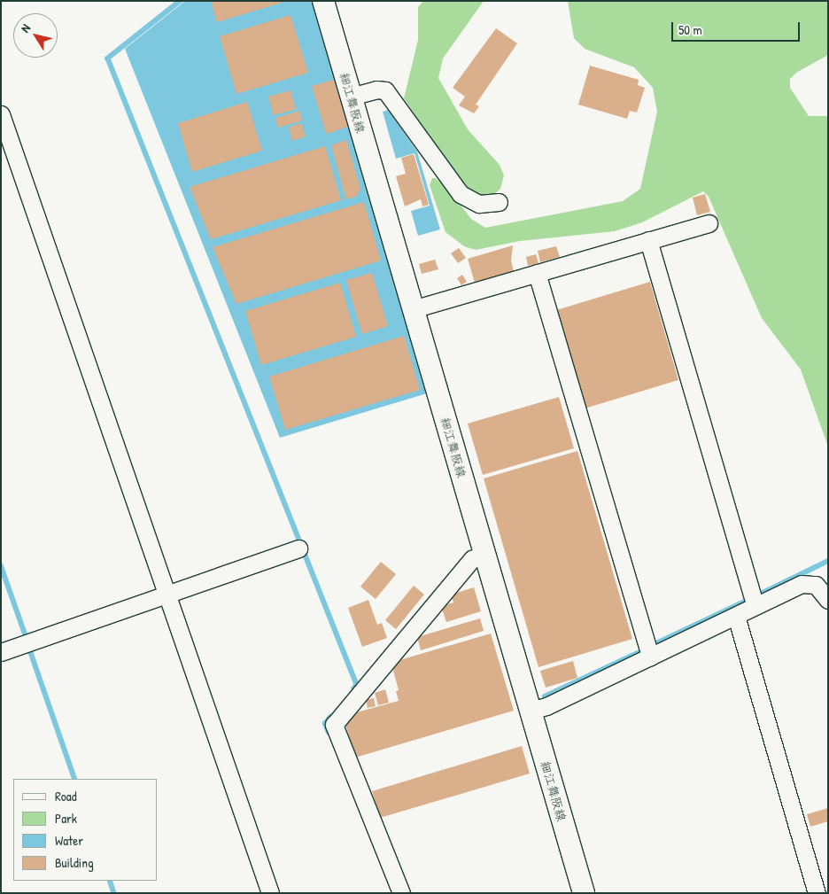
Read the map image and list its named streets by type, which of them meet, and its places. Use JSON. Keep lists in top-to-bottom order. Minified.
{"streets":{"main road":["細江舞阪線"]},"legend":["Road","Park","Water","Building"],"scale_bar":"50 m","north":"top left"}
